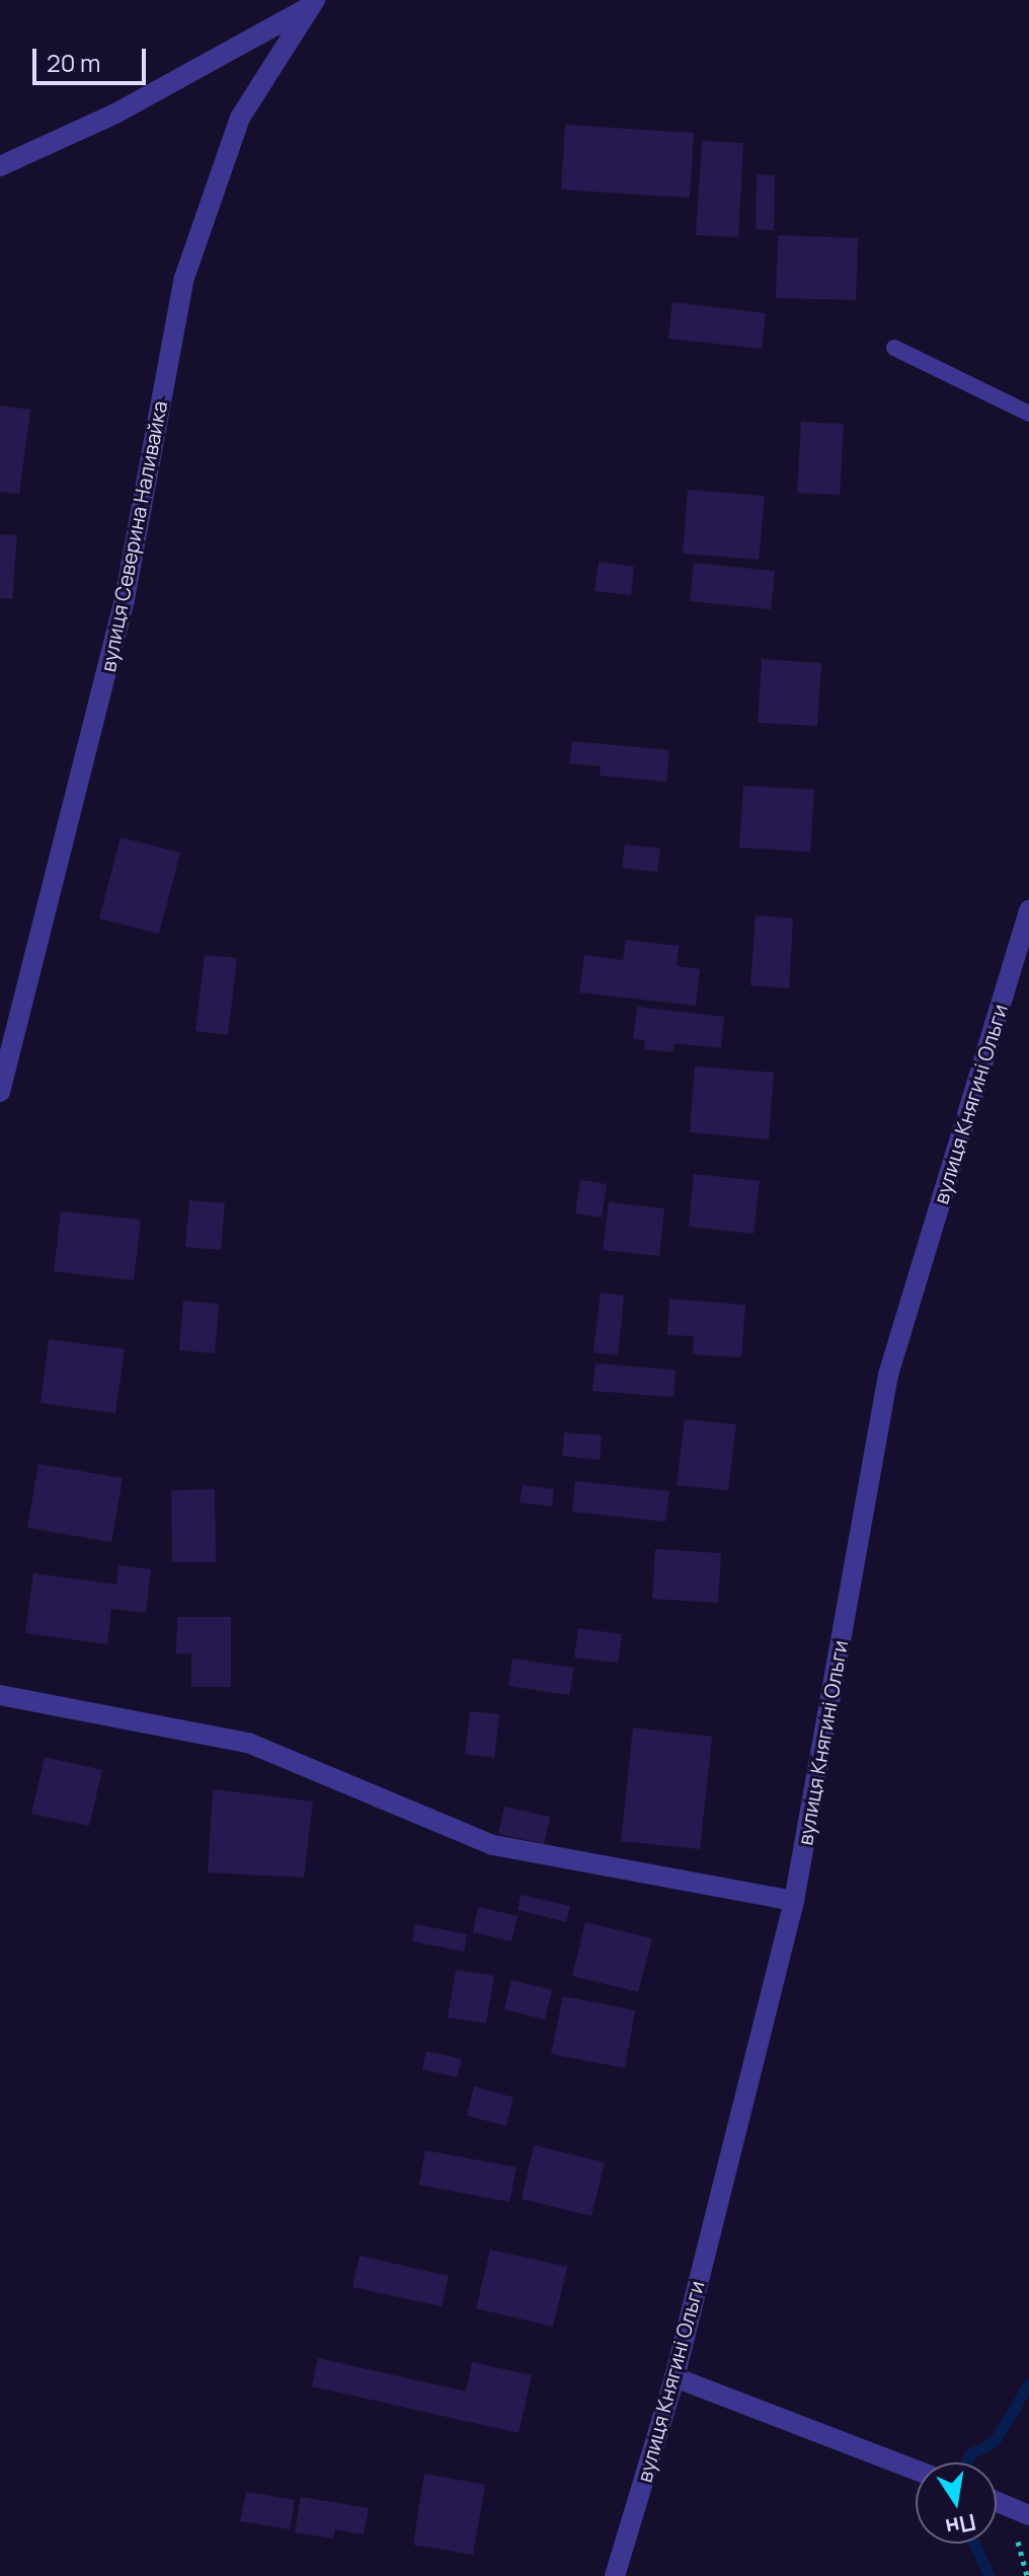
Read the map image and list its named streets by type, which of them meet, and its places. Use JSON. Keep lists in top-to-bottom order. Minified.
{"streets":{"street":["вулиця Северина Наливайка","вулиця Княгині Ольги"]},"scale_bar":"20 m","north":"bottom"}
